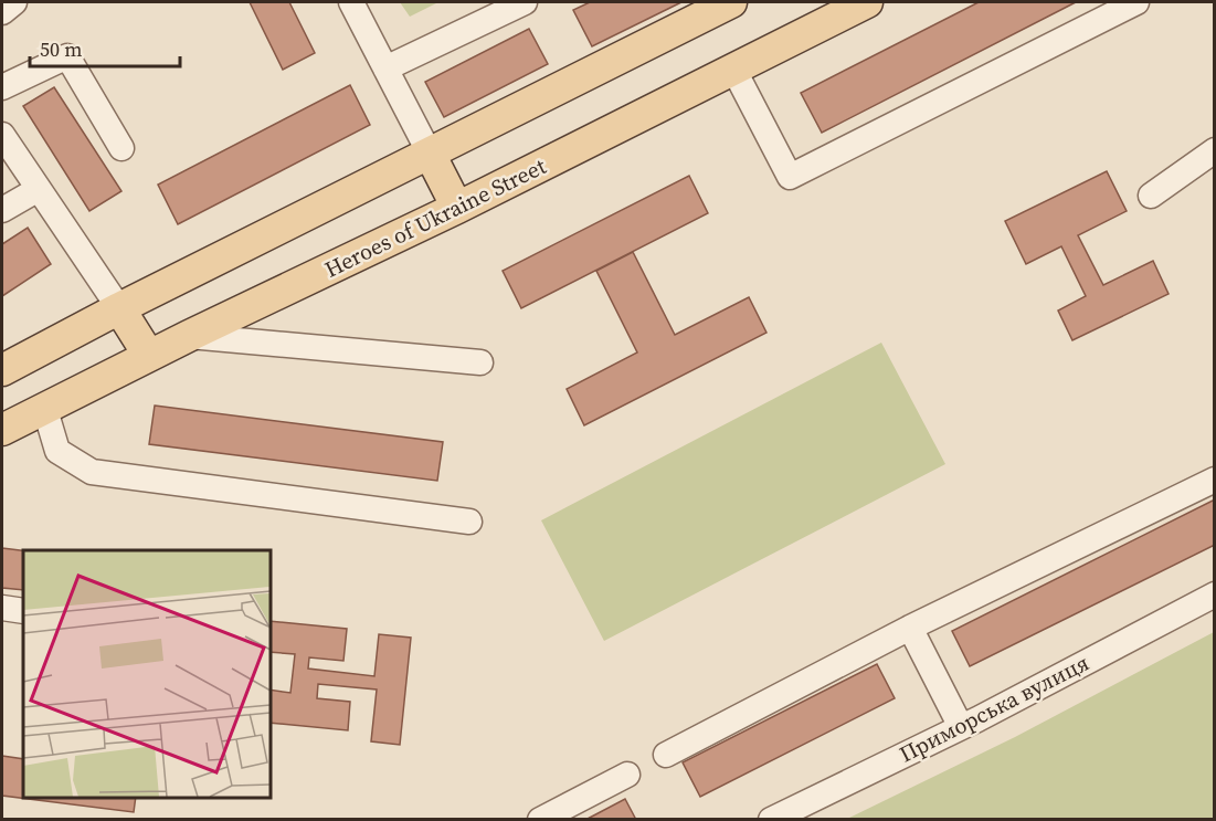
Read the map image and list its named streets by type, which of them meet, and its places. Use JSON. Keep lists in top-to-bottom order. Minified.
{"streets":{"main road":["Heroes of Ukraine Street"],"street":["Приморська вулиця"]},"scale_bar":"50 m"}
